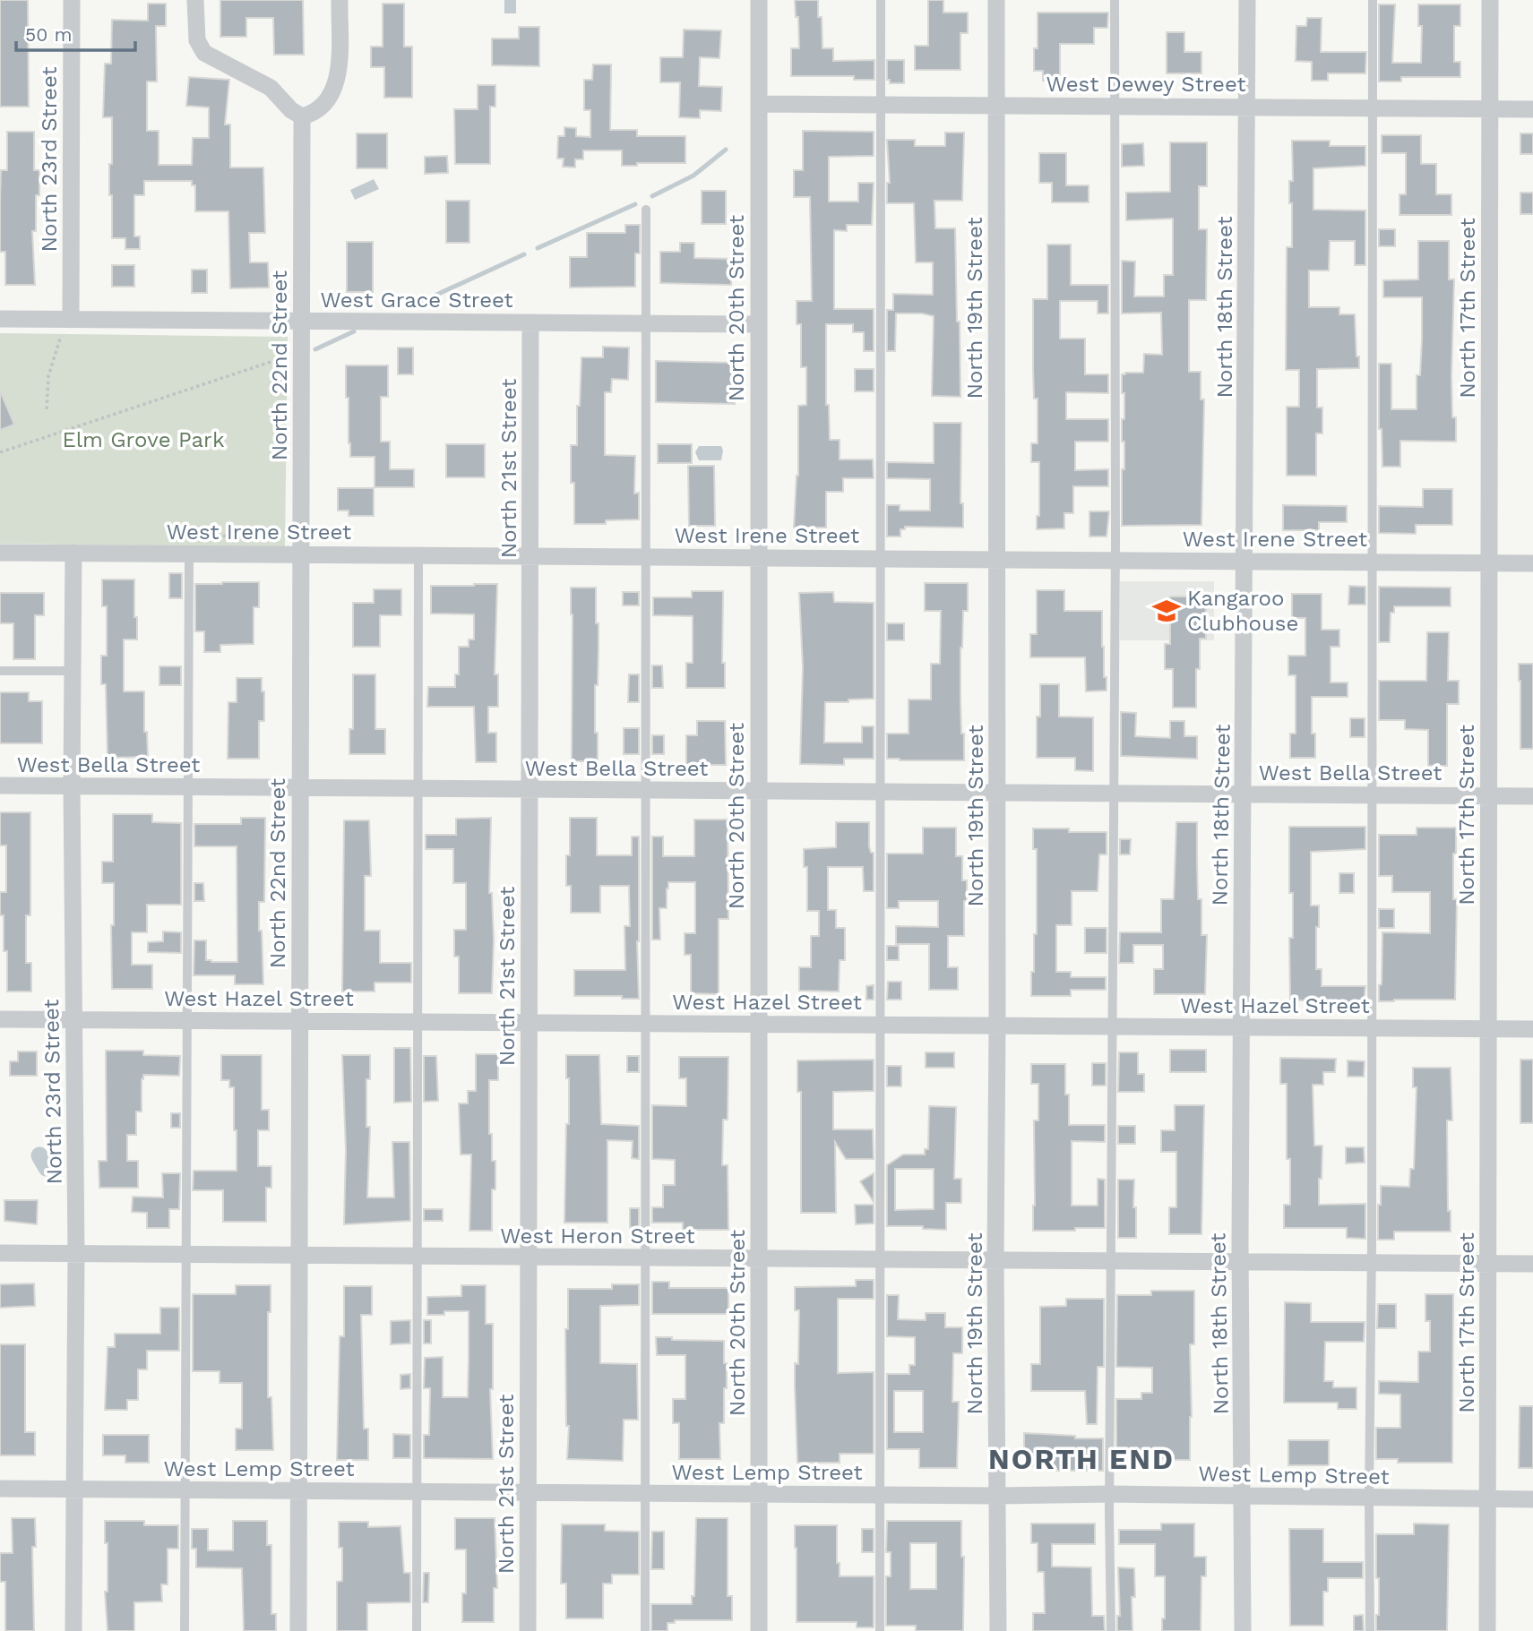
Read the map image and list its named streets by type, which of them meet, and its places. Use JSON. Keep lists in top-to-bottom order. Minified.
{"streets":{"street":["West Dewey Street","North 23rd Street","West Grace Street","North 18th Street","North 20th Street","North 19th Street","North 17th Street","North 22nd Street","North 21st Street","West Irene Street","West Bella Street","West Hazel Street","West Heron Street","West Lemp Street"]},"crossings":[["West Dewey Street","North 18th Street"],["West Dewey Street","North 20th Street"],["West Dewey Street","North 19th Street"],["West Dewey Street","North 17th Street"],["North 23rd Street","West Grace Street"],["North 23rd Street","West Irene Street"],["North 23rd Street","West Bella Street"],["North 23rd Street","West Hazel Street"],["North 23rd Street","West Heron Street"],["North 23rd Street","West Lemp Street"],["West Grace Street","North 20th Street"],["West Grace Street","North 22nd Street"],["West Grace Street","North 21st Street"],["North 18th Street","West Irene Street"],["North 18th Street","West Bella Street"],["North 18th Street","West Hazel Street"],["North 18th Street","West Heron Street"],["North 18th Street","West Lemp Street"],["North 20th Street","West Irene Street"],["North 20th Street","West Bella Street"],["North 20th Street","West Hazel Street"],["North 20th Street","West Heron Street"],["North 20th Street","West Lemp Street"],["North 19th Street","West Irene Street"],["North 19th Street","West Bella Street"],["North 19th Street","West Hazel Street"],["North 19th Street","West Heron Street"],["North 19th Street","West Lemp Street"],["North 17th Street","West Irene Street"],["North 17th Street","West Bella Street"],["North 17th Street","West Hazel Street"],["North 17th Street","West Heron Street"],["North 17th Street","West Lemp Street"],["North 22nd Street","West Irene Street"],["North 22nd Street","West Bella Street"],["North 22nd Street","West Hazel Street"],["North 22nd Street","West Heron Street"],["North 22nd Street","West Lemp Street"],["North 21st Street","West Irene Street"],["North 21st Street","West Bella Street"],["North 21st Street","West Hazel Street"],["North 21st Street","West Heron Street"],["North 21st Street","West Lemp Street"]],"districts":["NORTH END"],"parks":["Elm Grove Park"],"places":{"school or university":["Kangaroo Clubhouse"]},"scale_bar":"50 m"}
